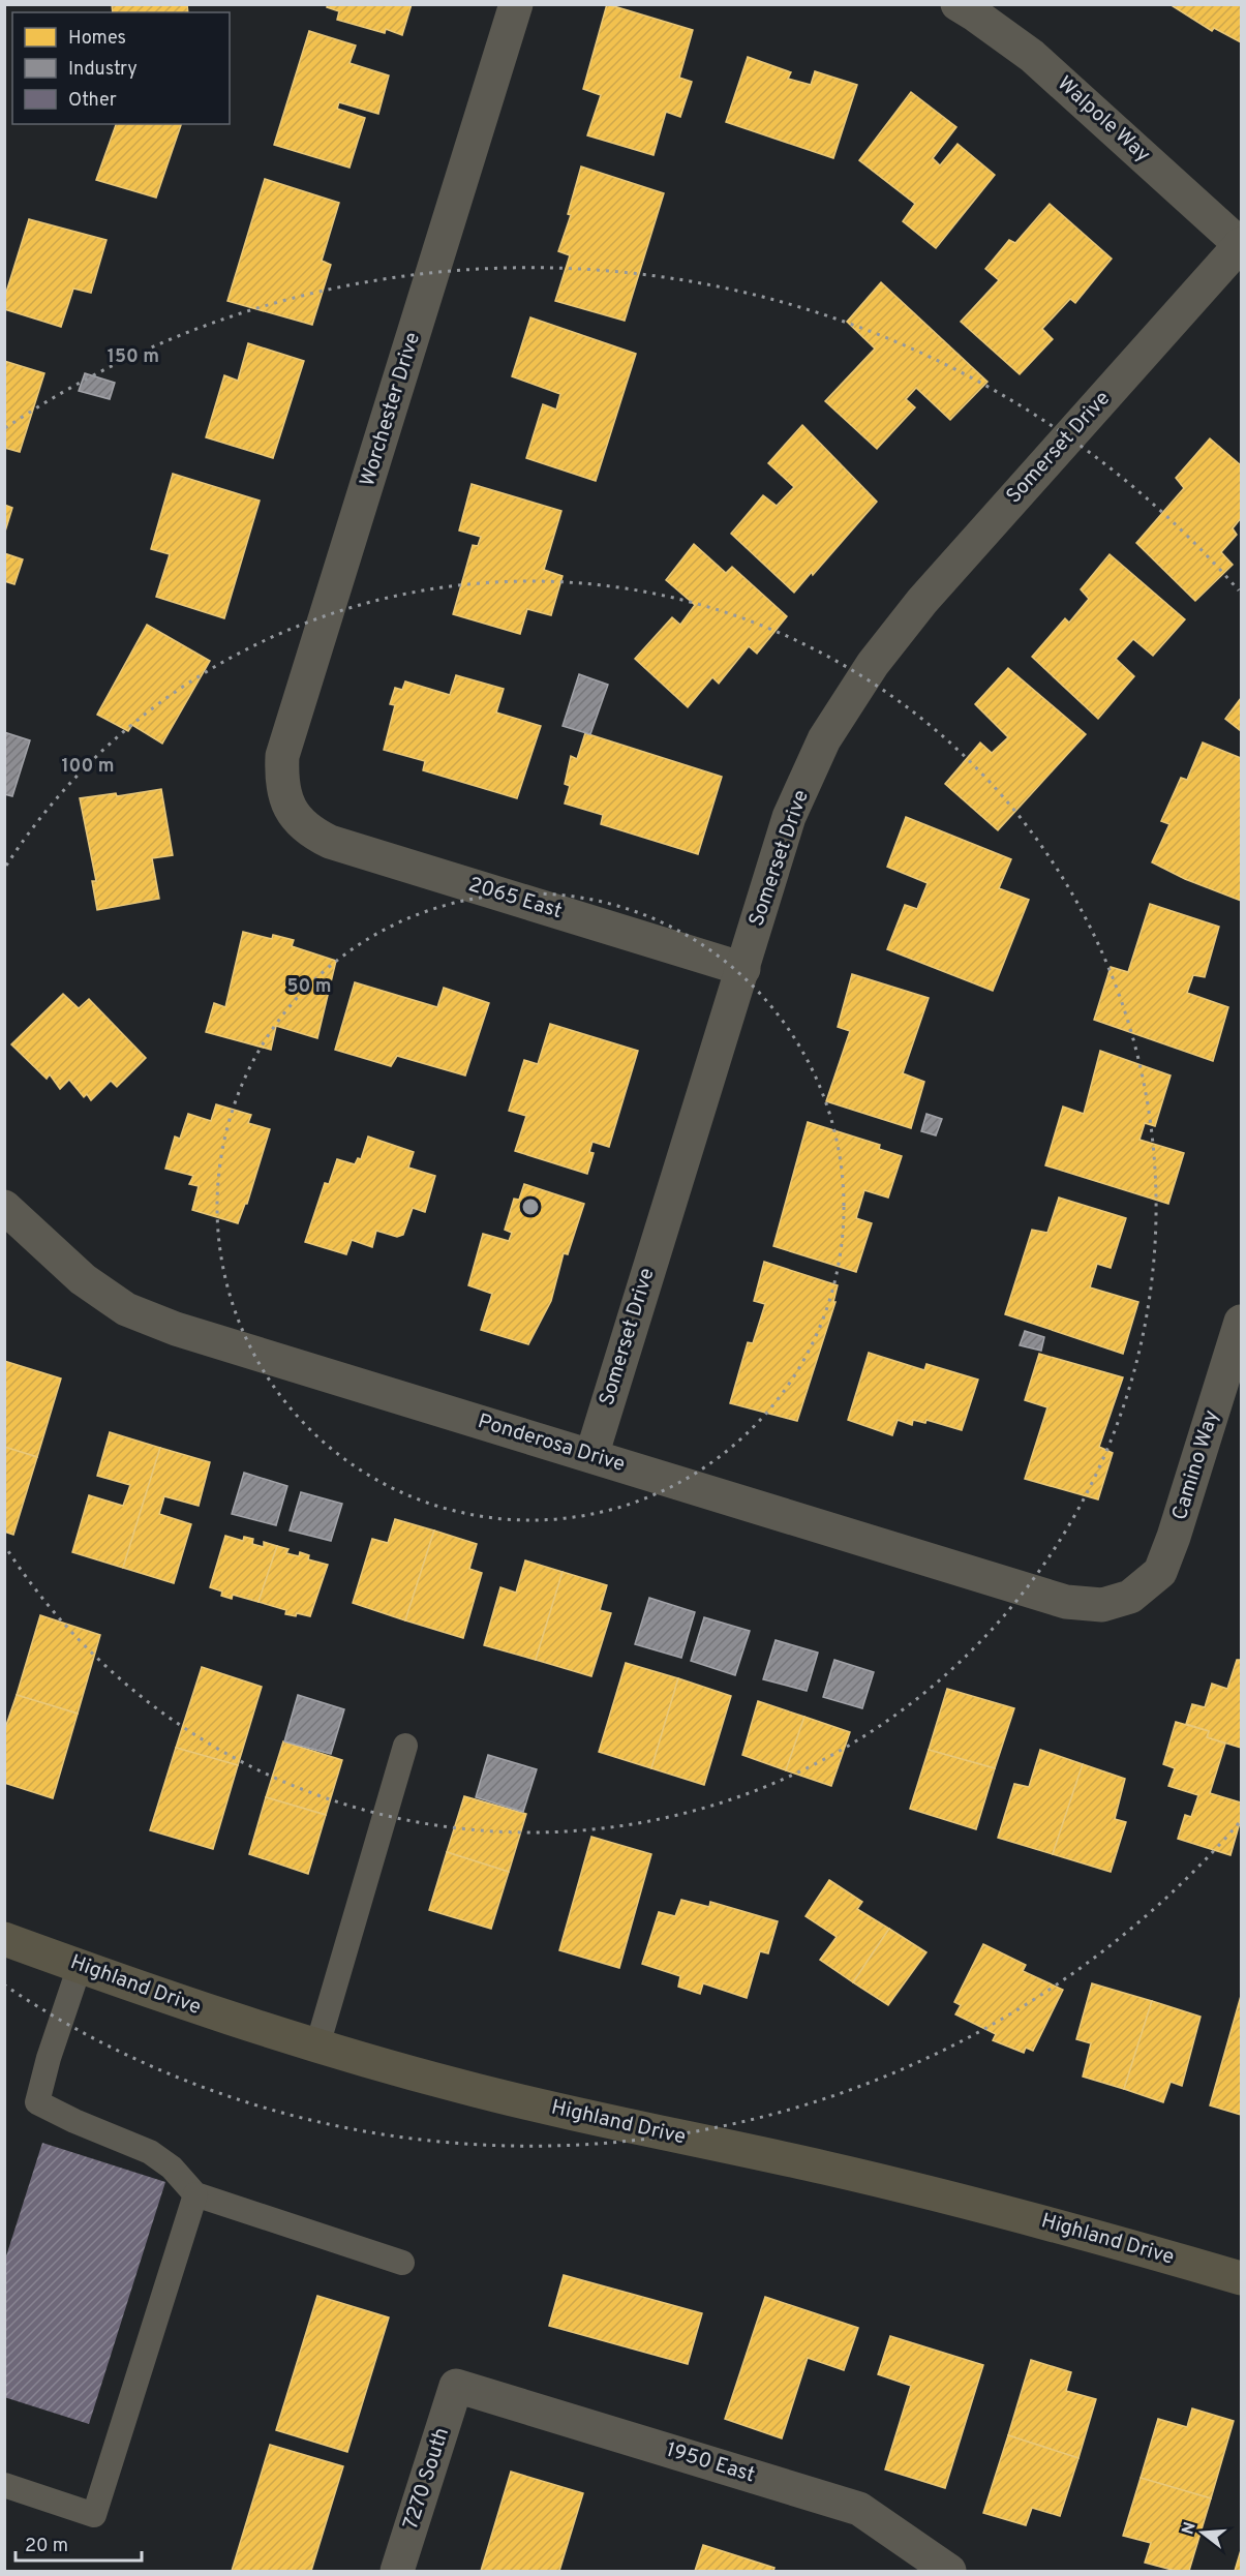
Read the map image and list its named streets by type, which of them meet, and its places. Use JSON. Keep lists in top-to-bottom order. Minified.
{"streets":{"main road":["Highland Drive"],"street":["Walpole Way","Worchester Drive","Somerset Drive","2065 East","Ponderosa Drive","Camino Way","1950 East","7270 South"]},"crossings":[["Walpole Way","Somerset Drive"],["Worchester Drive","2065 East"],["Somerset Drive","2065 East"],["Somerset Drive","Ponderosa Drive"],["Ponderosa Drive","Camino Way"],["1950 East","7270 South"]],"legend":["Homes","Industry","Other"],"scale_bar":"20 m","north":"left","rings":["150 m","100 m","50 m"]}
